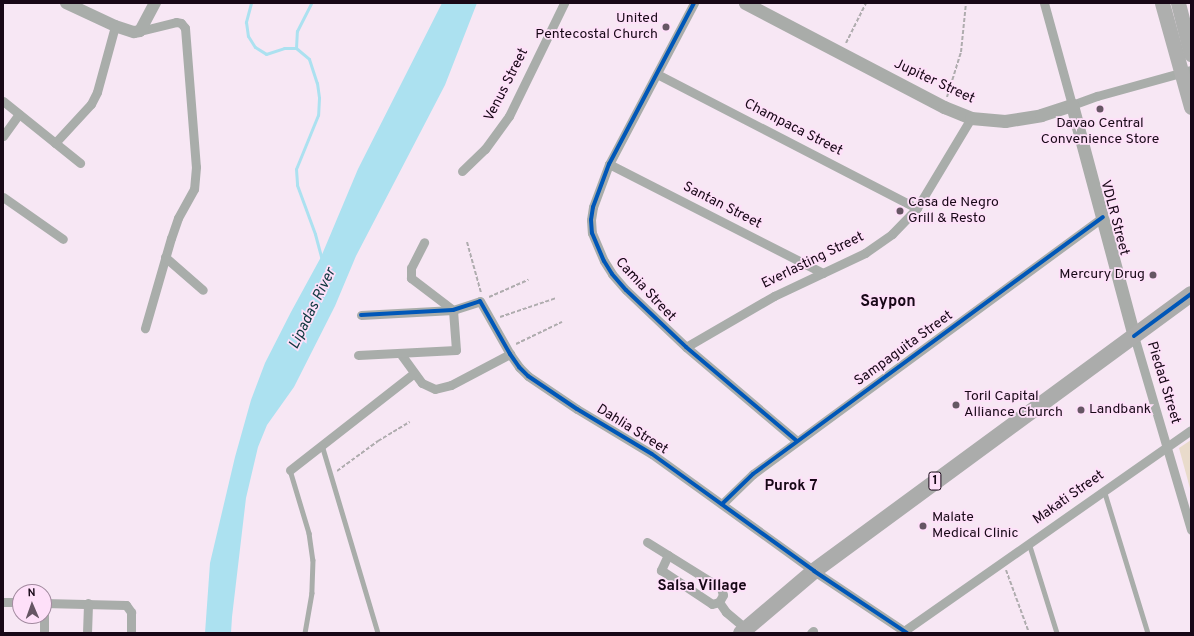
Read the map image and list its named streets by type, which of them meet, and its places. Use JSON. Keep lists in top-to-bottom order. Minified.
{"streets":{"highway":["1"],"main road":["Jupiter Street","VDLR Street"],"street":["Venus Street","Champaca Street","Santan Street","Everlasting Street","Camia Street","Sampaguita Street","Piedad Street","Dahlia Street","Makati Street"]},"crossings":[["Jupiter Street","VDLR Street"],["Jupiter Street","Everlasting Street"],["Champaca Street","Everlasting Street"],["Champaca Street","Camia Street"],["Santan Street","Everlasting Street"],["Santan Street","Camia Street"],["VDLR Street","Sampaguita Street"],["VDLR Street","Piedad Street"],["VDLR Street","1"],["Everlasting Street","Camia Street"],["Camia Street","Sampaguita Street"],["Sampaguita Street","Dahlia Street"],["Piedad Street","1"],["Piedad Street","Makati Street"],["Dahlia Street","1"],["Dahlia Street","Makati Street"]],"districts":["Saypon","Purok 7","Salsa Village"],"water":["Lipadas River"],"places":["United Pentecostal Church","Davao Central Convenience Store","Casa de Negro Grill & Resto","Mercury Drug","Toril Capital Alliance Church","Landbank","Malate Medical Clinic"],"north":"top"}
